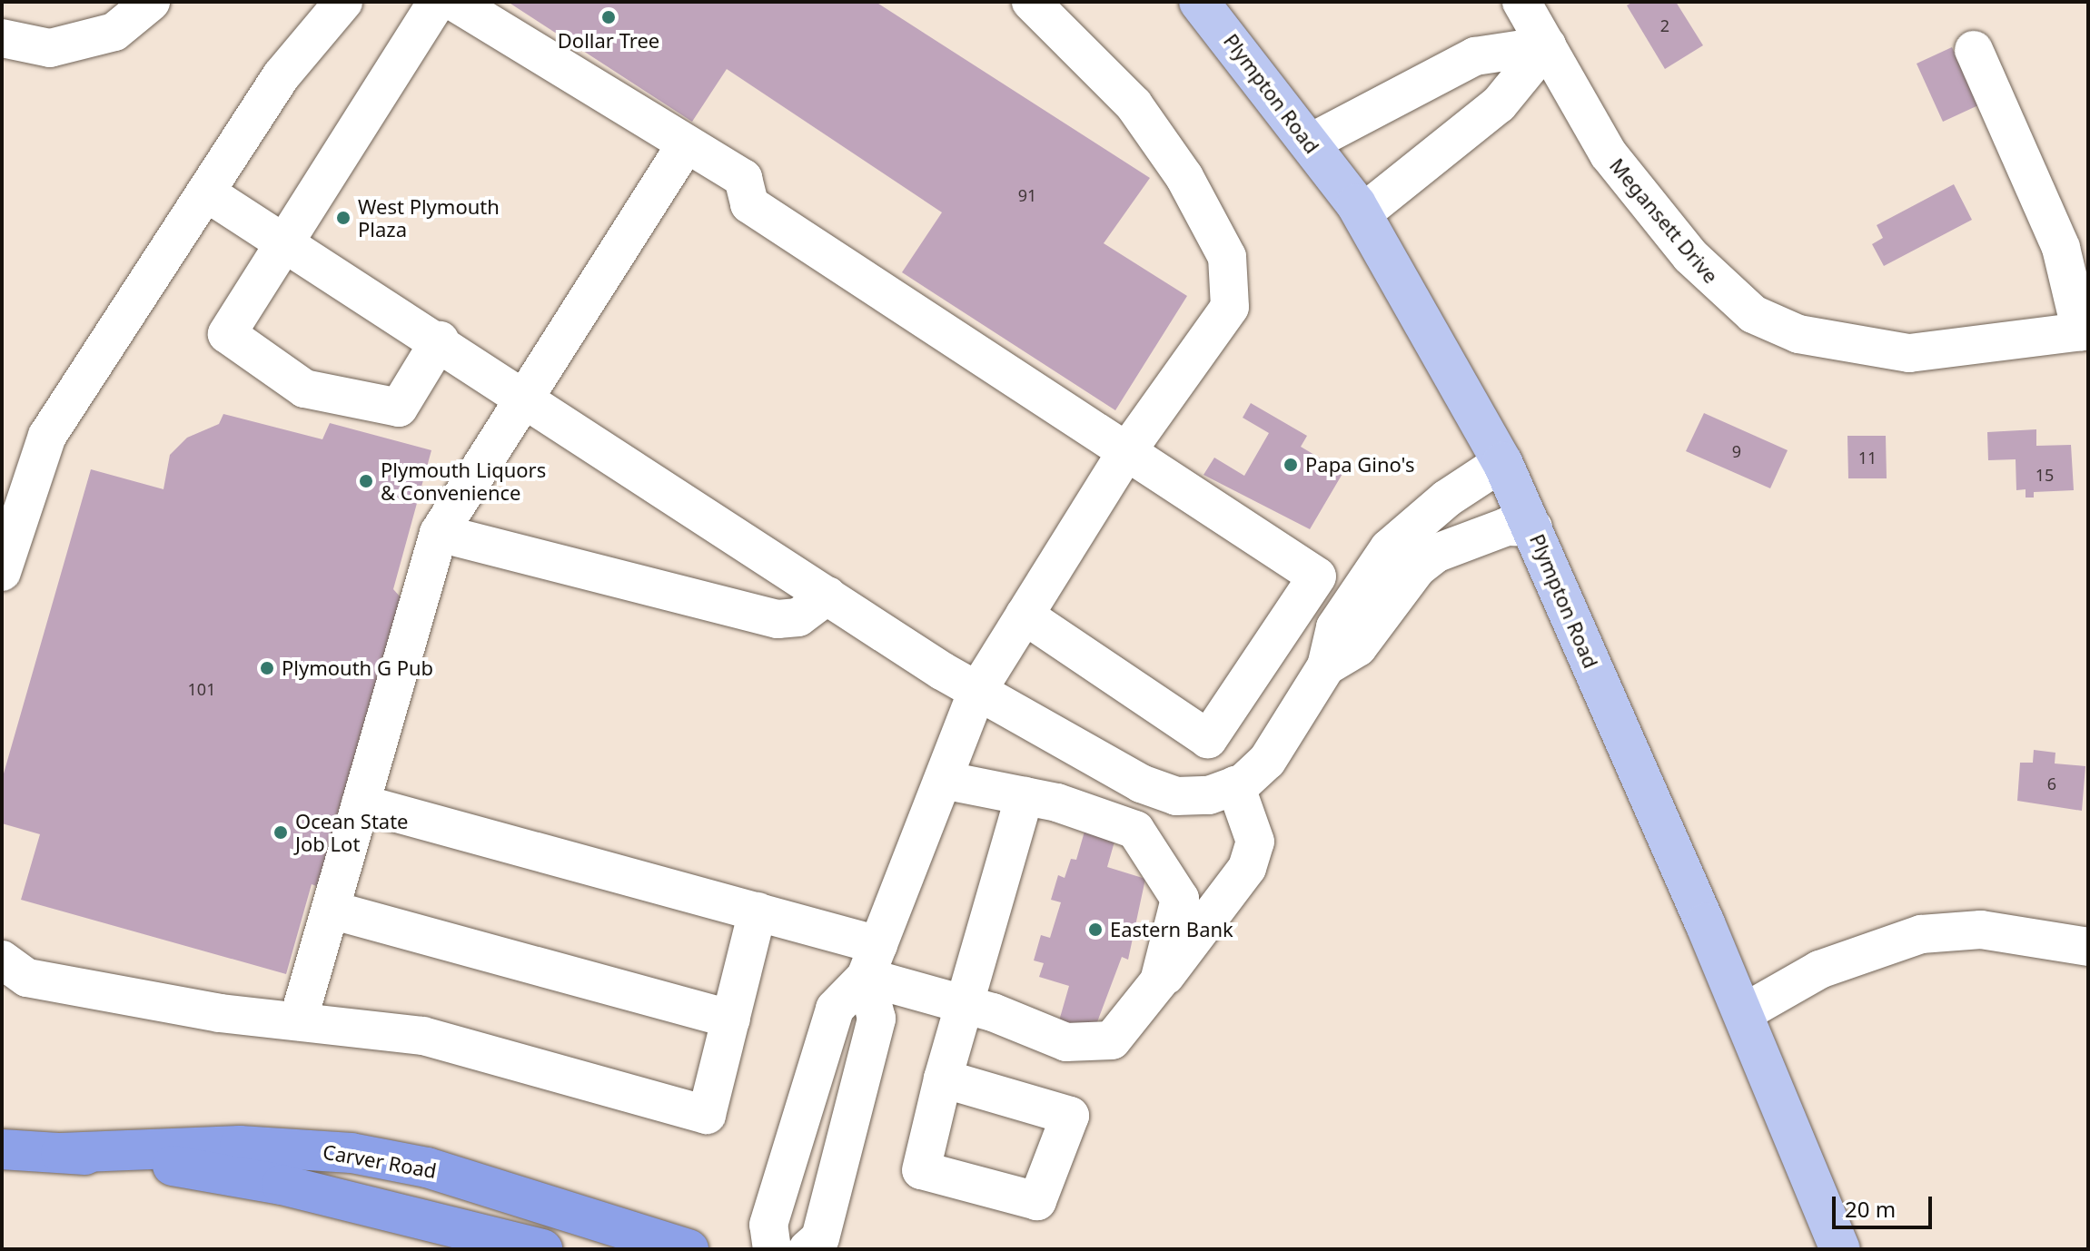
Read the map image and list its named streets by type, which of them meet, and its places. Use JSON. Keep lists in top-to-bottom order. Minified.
{"streets":{"highway":["Carver Road"],"main road":["Plympton Road"],"street":["Megansett Drive"]},"places":["Dollar Tree","West Plymouth Plaza","Papa Gino's","Plymouth Liquors & Convenience","Plymouth G Pub","Ocean State Job Lot","Eastern Bank"],"house_numbers":["2","91","9","11","15","101","6"],"scale_bar":"20 m"}
